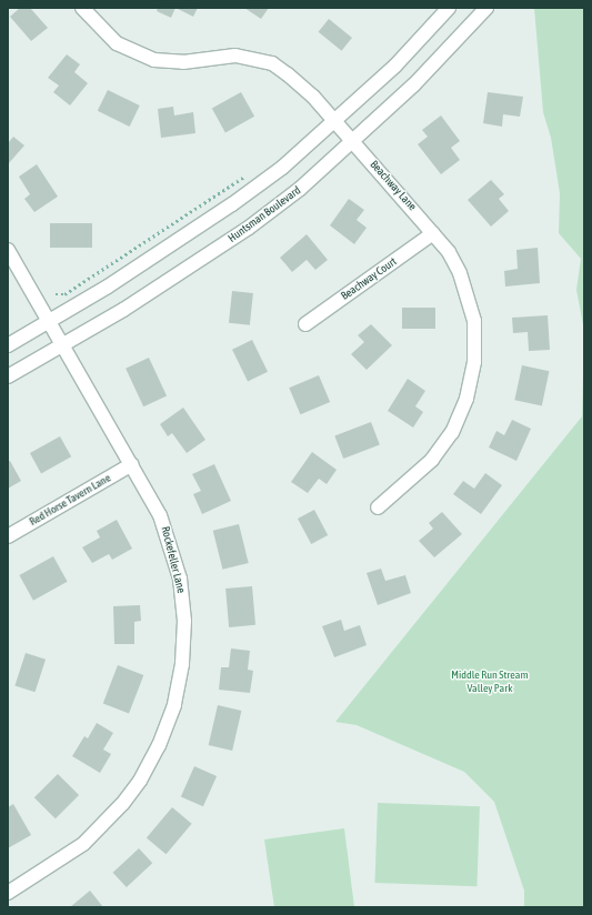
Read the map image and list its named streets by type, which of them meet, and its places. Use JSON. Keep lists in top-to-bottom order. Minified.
{"streets":{"street":["Beachway Lane","Huntsman Boulevard","Beachway Court","Red Horse Tavern Lane","Rockefeller Lane"]},"crossings":[["Beachway Lane","Huntsman Boulevard"],["Beachway Lane","Beachway Court"],["Huntsman Boulevard","Rockefeller Lane"],["Red Horse Tavern Lane","Rockefeller Lane"]],"parks":["Middle Run Stream Valley Park"]}
